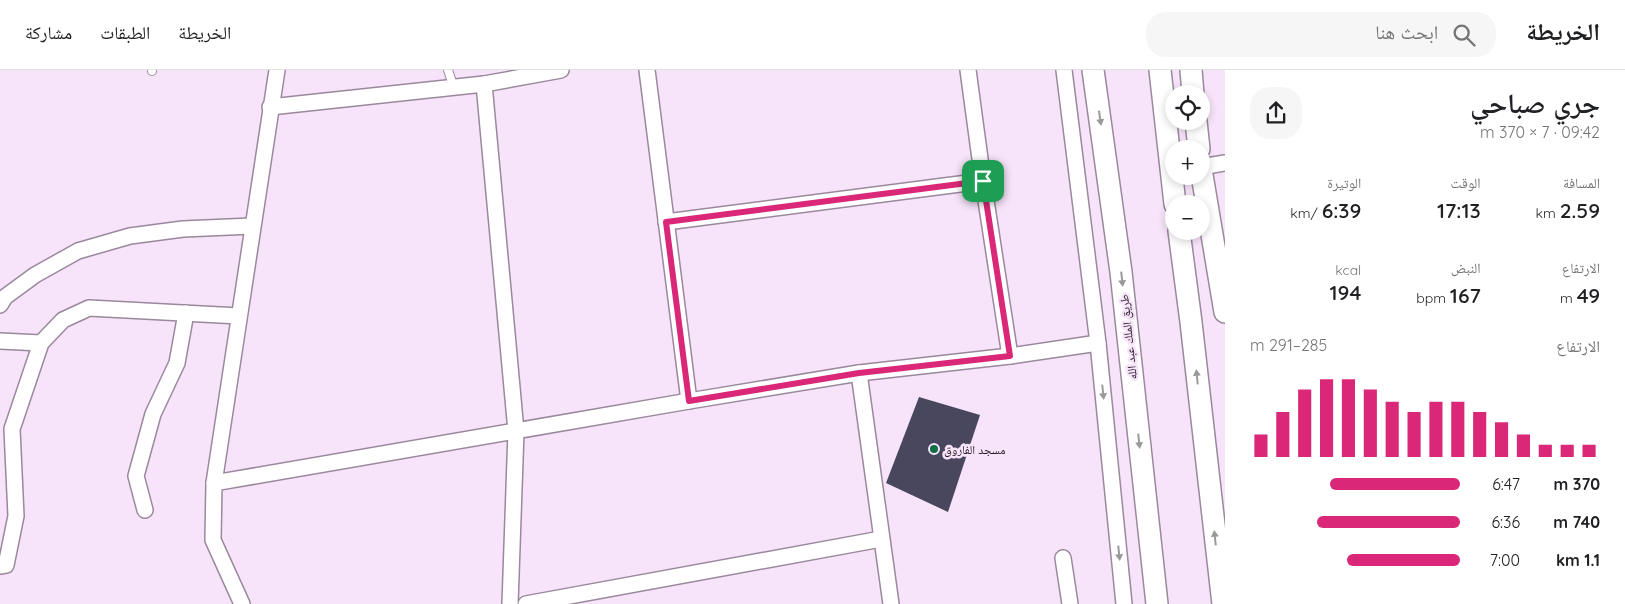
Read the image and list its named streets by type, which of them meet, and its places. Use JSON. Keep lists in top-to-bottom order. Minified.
{"streets":{"main road":["طريق الملك عبد الله"]},"places":["مسجد الفاروق"],"page":{"header":"الخريطة","search":"ابحث هنا","nav":["الخريطة","الطبقات","مشاركة"],"heading":["جري صباحي","09:42 · 7 × 370 m"],"map_buttons":["+","−"],"stats":[["المسافة","2.59 km"],["الوقت","17:13"],["الوتيرة","6:39 /km"],["الارتفاع","49 m"],["النبض","167 bpm"],["kcal","194"]],"chart":["الارتفاع","285–291 m"],"list":[{"name":"370 m","note":"6:47"},{"name":"740 m","note":"6:36"},{"name":"1.1 km","note":"7:00"}]}}
